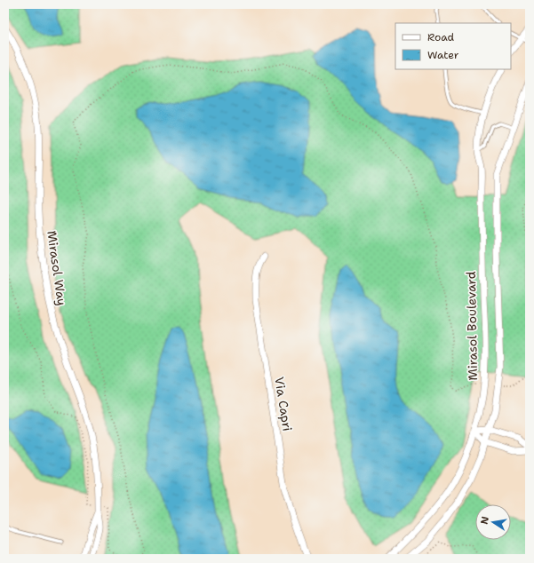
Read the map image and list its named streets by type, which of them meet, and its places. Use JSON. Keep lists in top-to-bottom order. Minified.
{"streets":{"street":["Mirasol Way","Mirasol Boulevard","Via Capri"]},"legend":["Road","Water"],"north":"left"}
